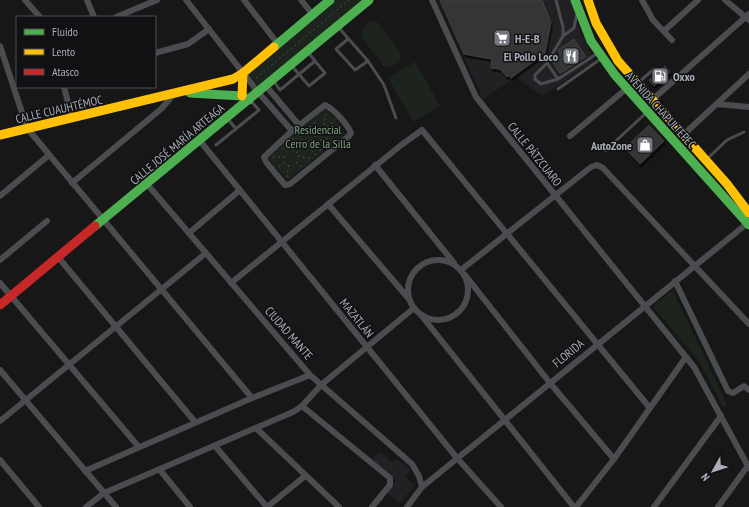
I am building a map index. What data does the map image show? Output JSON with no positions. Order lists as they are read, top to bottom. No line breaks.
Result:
{"streets":{"street":["CALLE CUAUHTÉMOC","AVENIDA CHAPULTEPEC","CALLE JOSÉ MARÍA ARTEAGA","CALLE PÁTZCUARO","MAZATLÁN","CIUDAD MANTE","FLORIDA"]},"crossings":[["AVENIDA CHAPULTEPEC","FLORIDA"],["CALLE JOSÉ MARÍA ARTEAGA","MAZATLÁN"],["CALLE JOSÉ MARÍA ARTEAGA","CIUDAD MANTE"],["CALLE PÁTZCUARO","FLORIDA"],["MAZATLÁN","FLORIDA"],["CIUDAD MANTE","FLORIDA"]],"parks":["Residencial Cerro de la Silla"],"places":{"supermarket":["H-E-B"],"restaurant":["El Pollo Loco"],"fuel station":["Oxxo"],"shop":["AutoZone"]},"legend":["Fluido","Lento","Atasco"],"north":"bottom left"}
